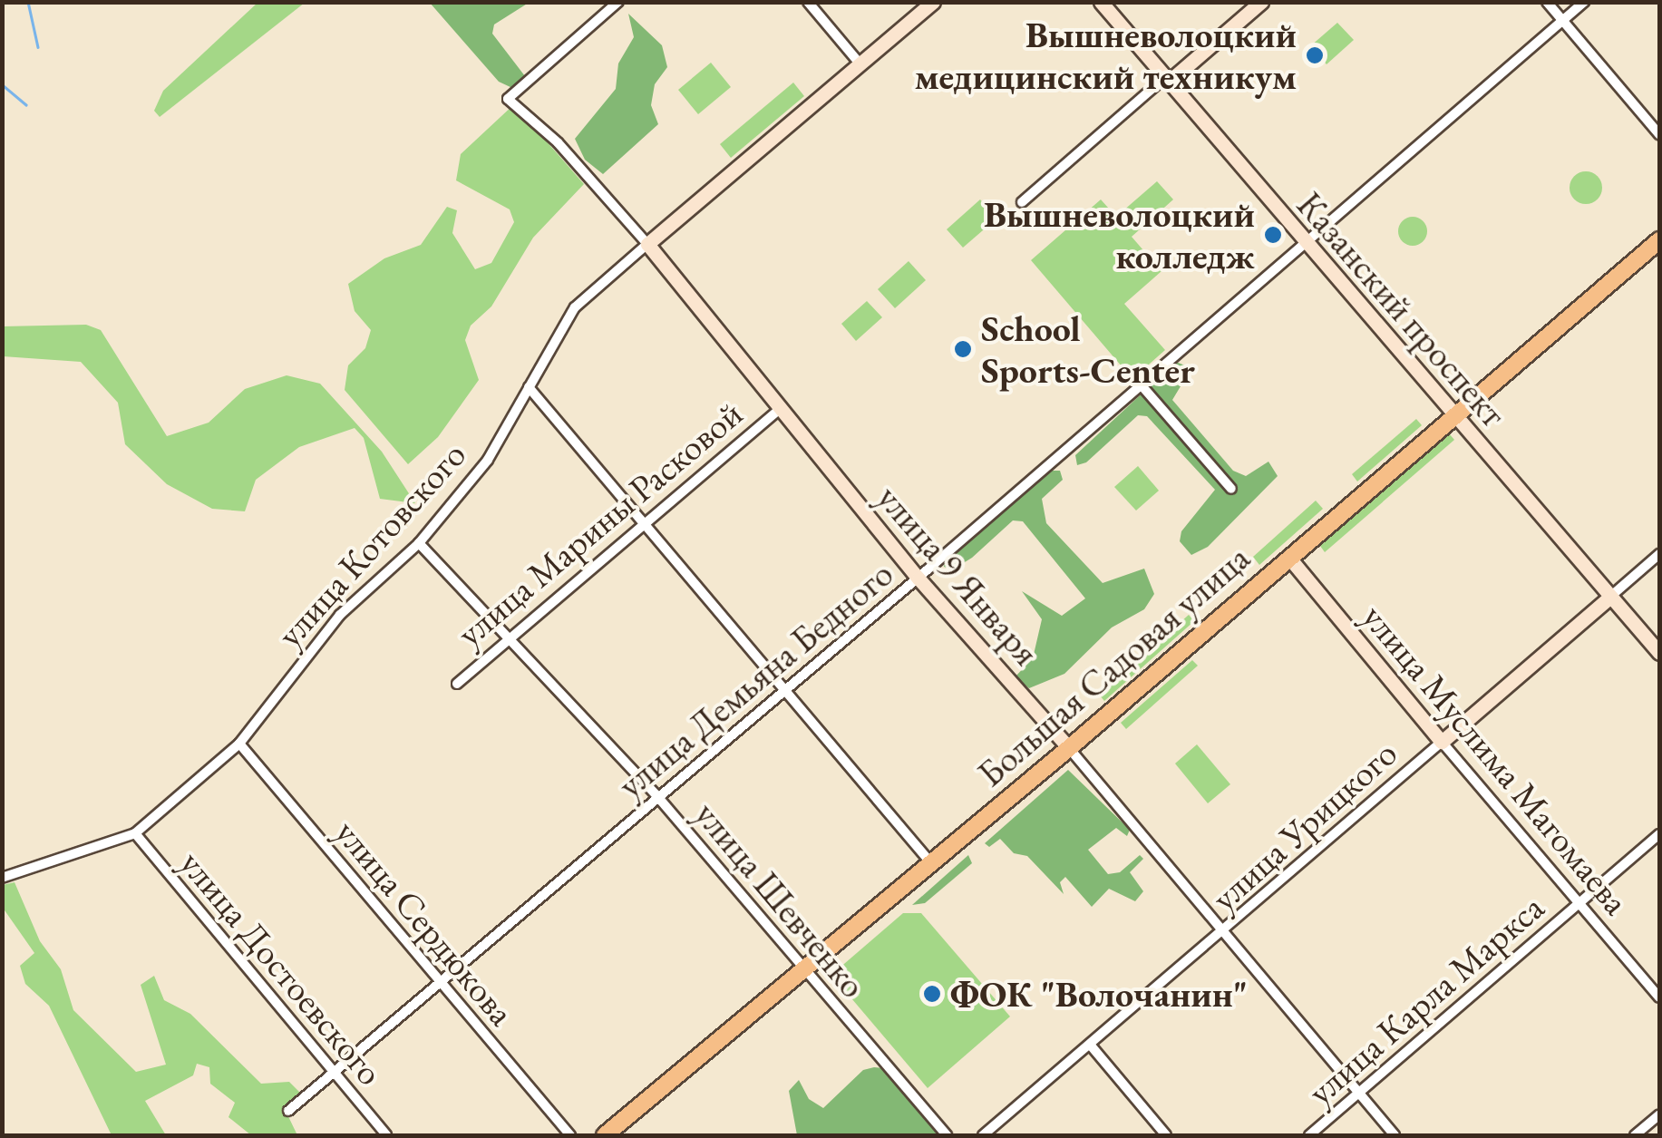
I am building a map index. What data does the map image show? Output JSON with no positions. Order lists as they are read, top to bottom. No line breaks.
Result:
{"streets":{"highway":["Большая Садовая улица"],"street":["Казанский проспект","улица Марины Расковой","улица Котовского","улица 9 Января","улица Демьяна Бедного","улица Муслима Магомаева","улица Урицкого","улица Шевченко","улица Сердюкова","улица Достоевского","улица Карла Маркса"]},"crossings":[["Казанский проспект","Большая Садовая улица"],["Казанский проспект","улица Демьяна Бедного"],["Казанский проспект","улица Урицкого"],["улица Марины Расковой","улица 9 Января"],["улица Марины Расковой","улица Шевченко"],["улица Котовского","улица 9 Января"],["улица Котовского","улица Шевченко"],["улица Котовского","улица Сердюкова"],["улица Котовского","улица Достоевского"],["улица 9 Января","Большая Садовая улица"],["улица 9 Января","улица Демьяна Бедного"],["улица 9 Января","улица Урицкого"],["улица 9 Января","улица Карла Маркса"],["Большая Садовая улица","улица Муслима Магомаева"],["Большая Садовая улица","улица Шевченко"],["улица Демьяна Бедного","улица Шевченко"],["улица Демьяна Бедного","улица Сердюкова"],["улица Демьяна Бедного","улица Достоевского"],["улица Муслима Магомаева","улица Урицкого"],["улица Муслима Магомаева","улица Карла Маркса"]],"places":["Вышневолоцкий медицинский техникум","Вышневолоцкий колледж","School Sports-Center","ФОК \"Волочанин\""]}
